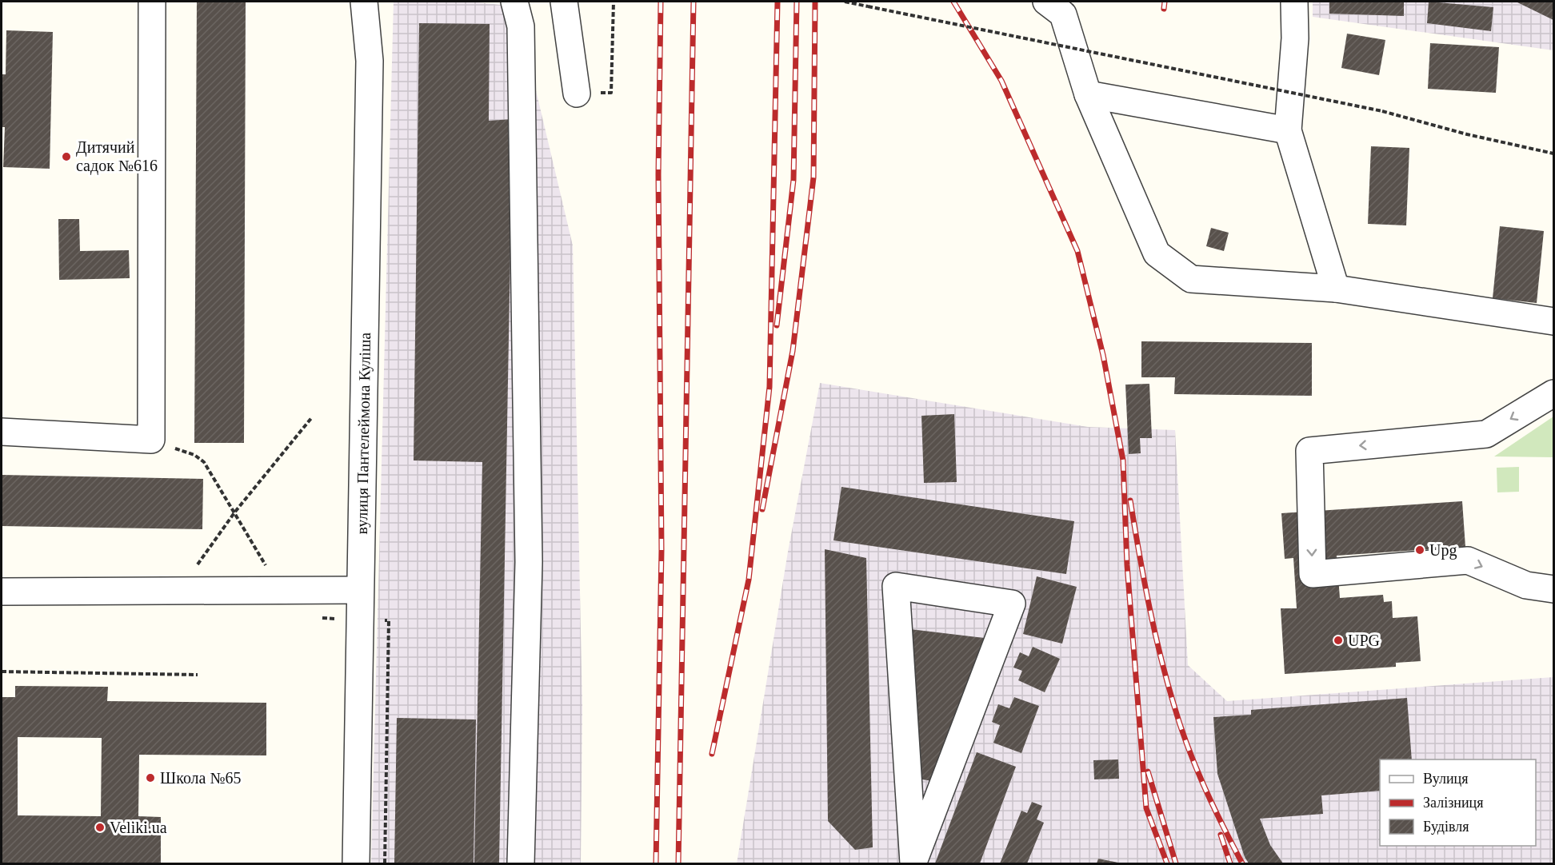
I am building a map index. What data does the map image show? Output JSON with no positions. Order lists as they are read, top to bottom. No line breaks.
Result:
{"streets":{"street":["вулиця Пантелеймона Куліша"]},"places":["Дитячий садок №616","Upg","UPG","Школа №65","Veliki.ua"],"legend":["Вулиця","Залізниця","Будівля"]}
